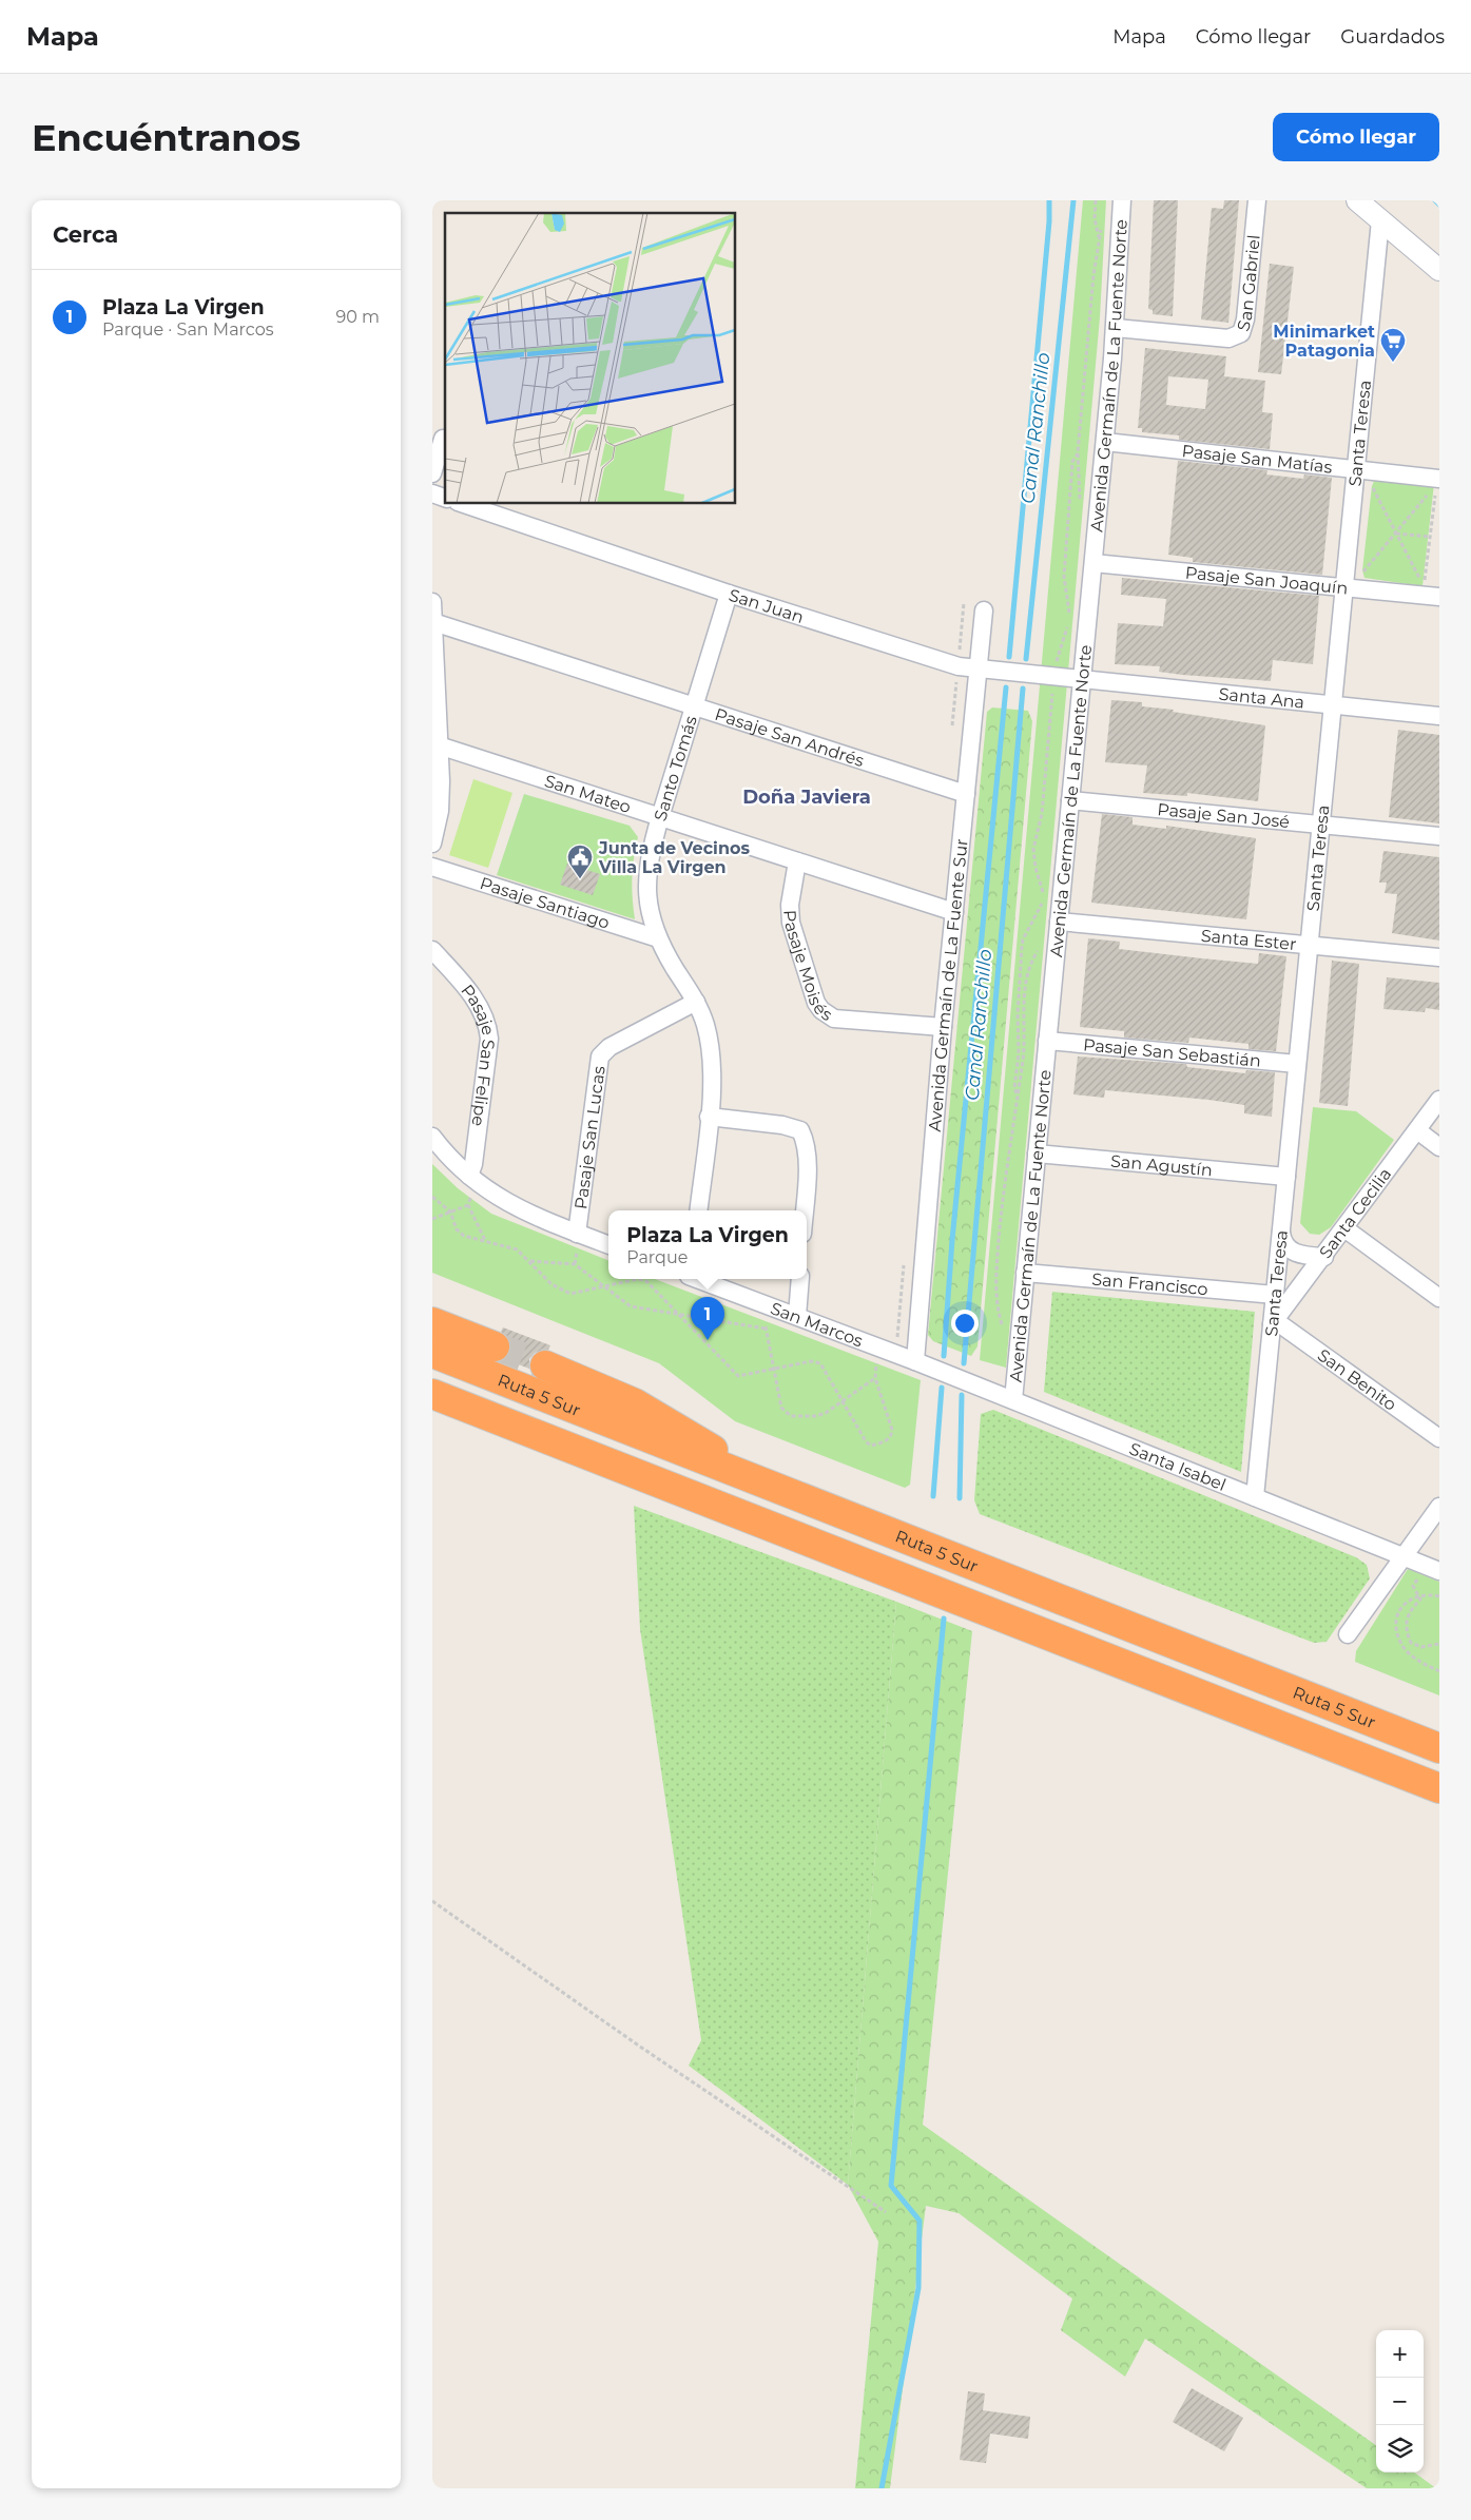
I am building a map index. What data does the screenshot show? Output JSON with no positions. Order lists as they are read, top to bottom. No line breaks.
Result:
{"streets":{"highway":["Ruta 5 Sur"],"street":["San Gabriel","Avenida Germaín de La Fuente Norte","Santa Teresa","Pasaje San Matías","Pasaje San Joaquín","San Juan","Santa Ana","Pasaje San Andrés","Santo Tomás","San Mateo","Pasaje San José","Pasaje Santiago","Santa Ester","Pasaje Moisés","Avenida Germaín de La Fuente Sur","Pasaje San Sebastián","Pasaje San Felipe","Pasaje San Lucas","San Agustín","Santa Cecilia","San Francisco","San Marcos","San Benito","Santa Isabel"]},"crossings":[["San Gabriel","Avenida Germaín de La Fuente Norte"],["Avenida Germaín de La Fuente Norte","Pasaje San Matías"],["Avenida Germaín de La Fuente Norte","Pasaje San Joaquín"],["Avenida Germaín de La Fuente Norte","San Juan"],["Avenida Germaín de La Fuente Norte","Santa Ana"],["Avenida Germaín de La Fuente Norte","Pasaje San José"],["Avenida Germaín de La Fuente Norte","Santa Ester"],["Avenida Germaín de La Fuente Norte","Pasaje San Sebastián"],["Avenida Germaín de La Fuente Norte","San Agustín"],["Avenida Germaín de La Fuente Norte","San Francisco"],["Avenida Germaín de La Fuente Norte","Santa Isabel"],["Santa Teresa","Pasaje San Matías"],["Santa Teresa","Pasaje San Joaquín"],["Santa Teresa","Santa Ana"],["Santa Teresa","Pasaje San José"],["Santa Teresa","Santa Ester"],["Santa Teresa","Pasaje San Sebastián"],["Santa Teresa","San Agustín"],["Santa Teresa","Santa Cecilia"],["Santa Teresa","San Francisco"],["Santa Teresa","San Benito"],["Santa Teresa","Santa Isabel"],["San Juan","Santa Ana"],["San Juan","Santo Tomás"],["San Juan","Avenida Germaín de La Fuente Sur"],["Pasaje San Andrés","Santo Tomás"],["Pasaje San Andrés","Avenida Germaín de La Fuente Sur"],["Santo Tomás","San Mateo"],["Santo Tomás","Pasaje Santiago"],["Santo Tomás","Pasaje San Lucas"],["San Mateo","Pasaje Moisés"],["San Mateo","Avenida Germaín de La Fuente Sur"],["Pasaje Moisés","Avenida Germaín de La Fuente Sur"],["Avenida Germaín de La Fuente Sur","San Marcos"],["Avenida Germaín de La Fuente Sur","Santa Isabel"],["Santa Cecilia","San Benito"],["San Marcos","Santa Isabel"]],"districts":["Doña Javiera"],"water":["Canal Ranchillo"],"places":{"supermarket":["Minimarket Patagonia"],"public building":["Junta de Vecinos Villa La Virgen"]},"page":{"header":"Mapa","nav":["Mapa","Cómo llegar","Guardados"],"buttons":"Cómo llegar","title":"Encuéntranos","heading":"Cerca","list":[{"mark":"1","name":"Plaza La Virgen","note":"Parque · San Marcos","value":"90 m"}],"popup":["Plaza La Virgen","Parque"],"pins":"1","map_buttons":["+","−"]}}
